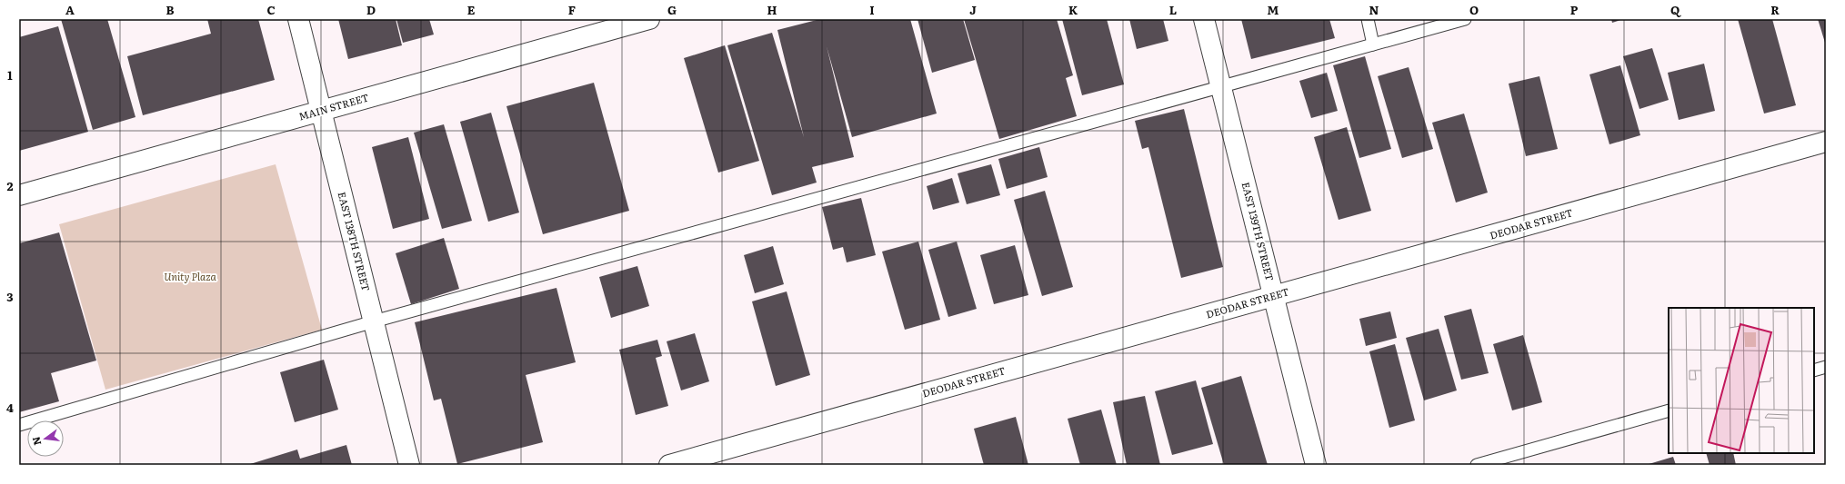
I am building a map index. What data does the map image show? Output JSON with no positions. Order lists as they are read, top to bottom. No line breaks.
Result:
{"streets":{"street":["MAIN STREET","DEODAR STREET","EAST 139TH STREET","EAST 138TH STREET"]},"crossings":[["MAIN STREET","EAST 138TH STREET"],["DEODAR STREET","EAST 139TH STREET"]],"parks":["Unity Plaza"],"north":"left","grid":{"columns":["A","B","C","D","E","F","G","H","I","J","K","L","M","N","O","P","Q","R"],"rows":["1","2","3","4"]}}
